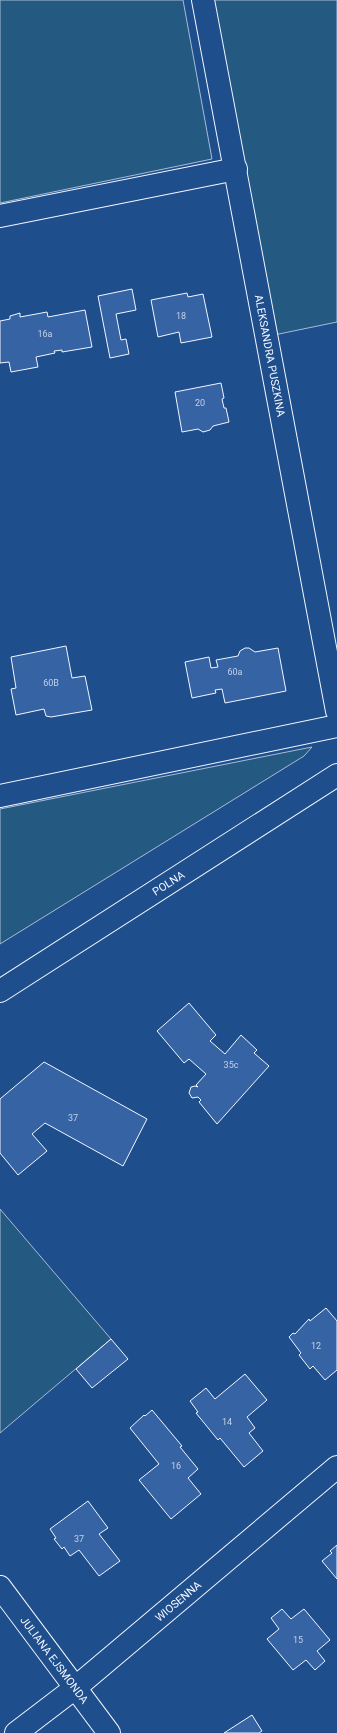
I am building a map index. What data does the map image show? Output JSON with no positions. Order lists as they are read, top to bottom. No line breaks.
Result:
{"streets":{"street":["ALEKSANDRA PUSZKINA","POLNA","WIOSENNA","JULIANA EJSMONDA"]},"crossings":[["WIOSENNA","JULIANA EJSMONDA"]],"house_numbers":["18","16a","20","60a","60B","35c","37","12","14","16","37","15"]}
